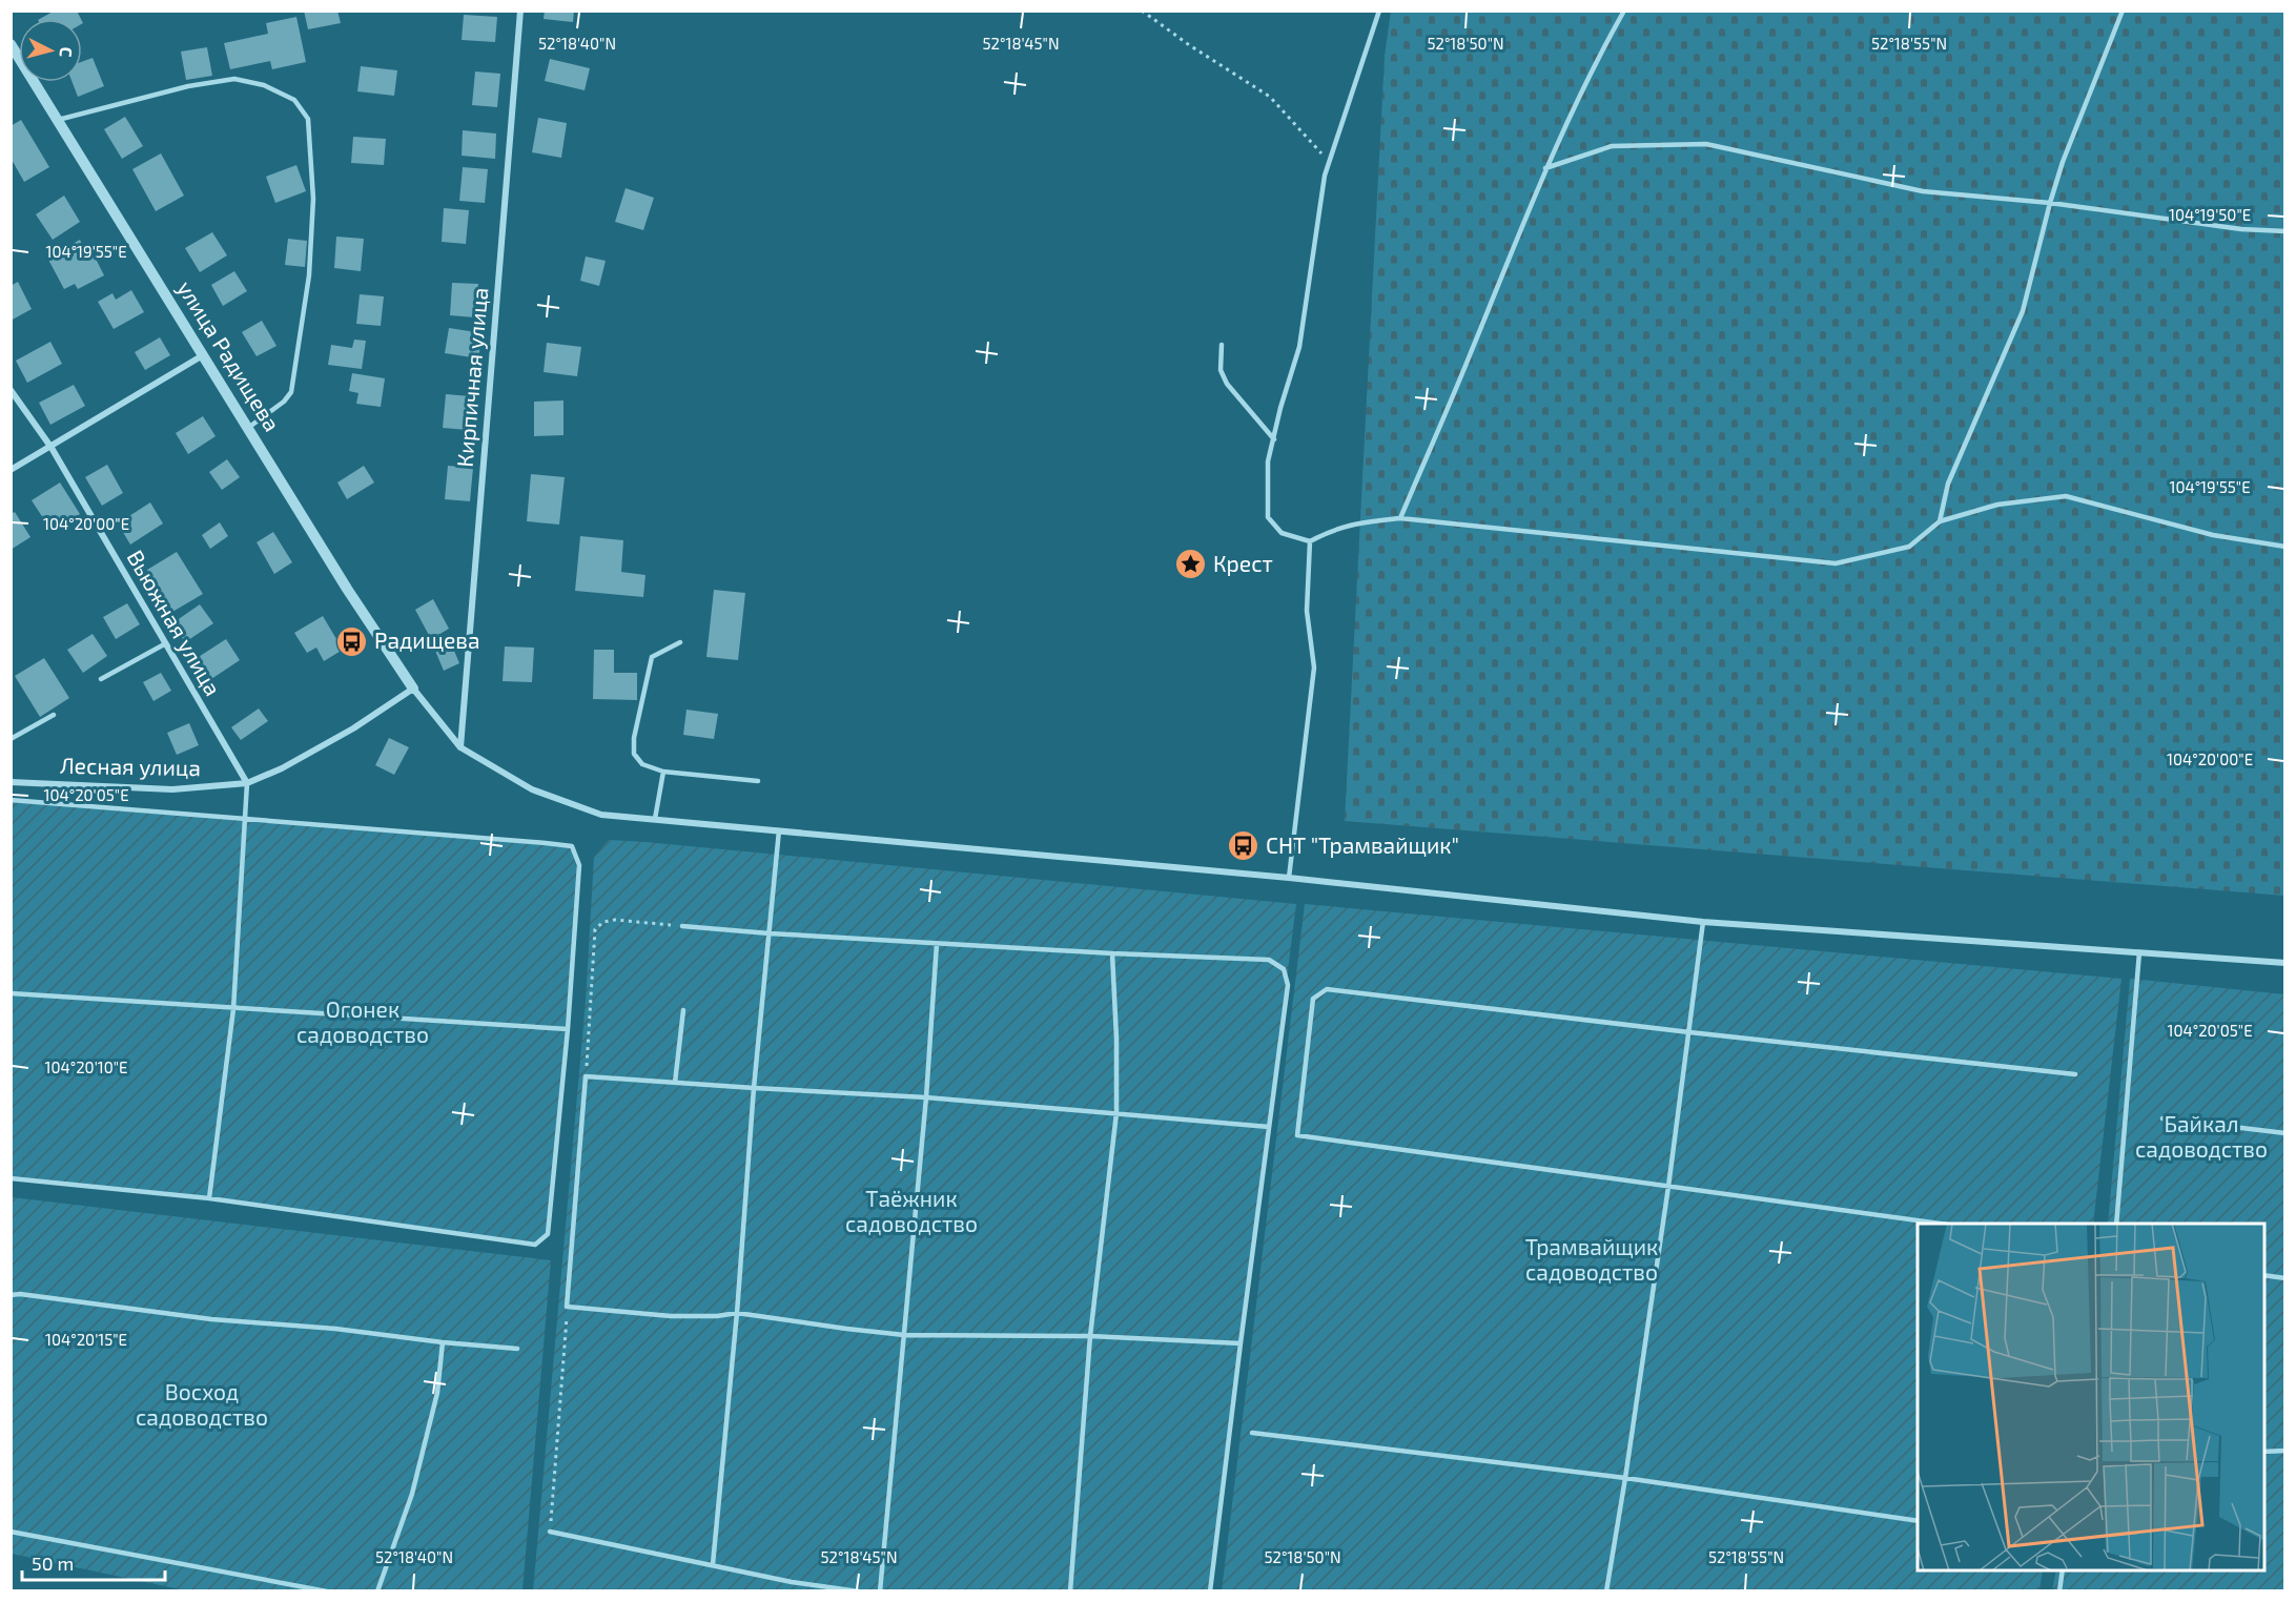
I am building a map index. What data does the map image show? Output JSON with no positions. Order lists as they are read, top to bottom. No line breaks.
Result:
{"streets":{"street":["улица Радищева","Кирпичная улица","Вьюжная улица","Лесная улица"]},"crossings":[["улица Радищева","Лесная улица"],["Вьюжная улица","Лесная улица"]],"parks":["Огонек садоводство","Байкал садоводство","Таёжник садоводство","Трамвайщик садоводство","Восход садоводство"],"places":{"place":["Крест"],"bus stop":["Радищева","СНТ \"Трамвайщик\""]},"scale_bar":"50 m","north":"right","coordinates":["52°18'40\"N","52°18'45\"N","52°18'50\"N","52°18'55\"N","104°19'50\"E","104°19'55\"E","104°20'00\"E","104°20'05\"E","104°20'10\"E","104°20'15\"E"]}
